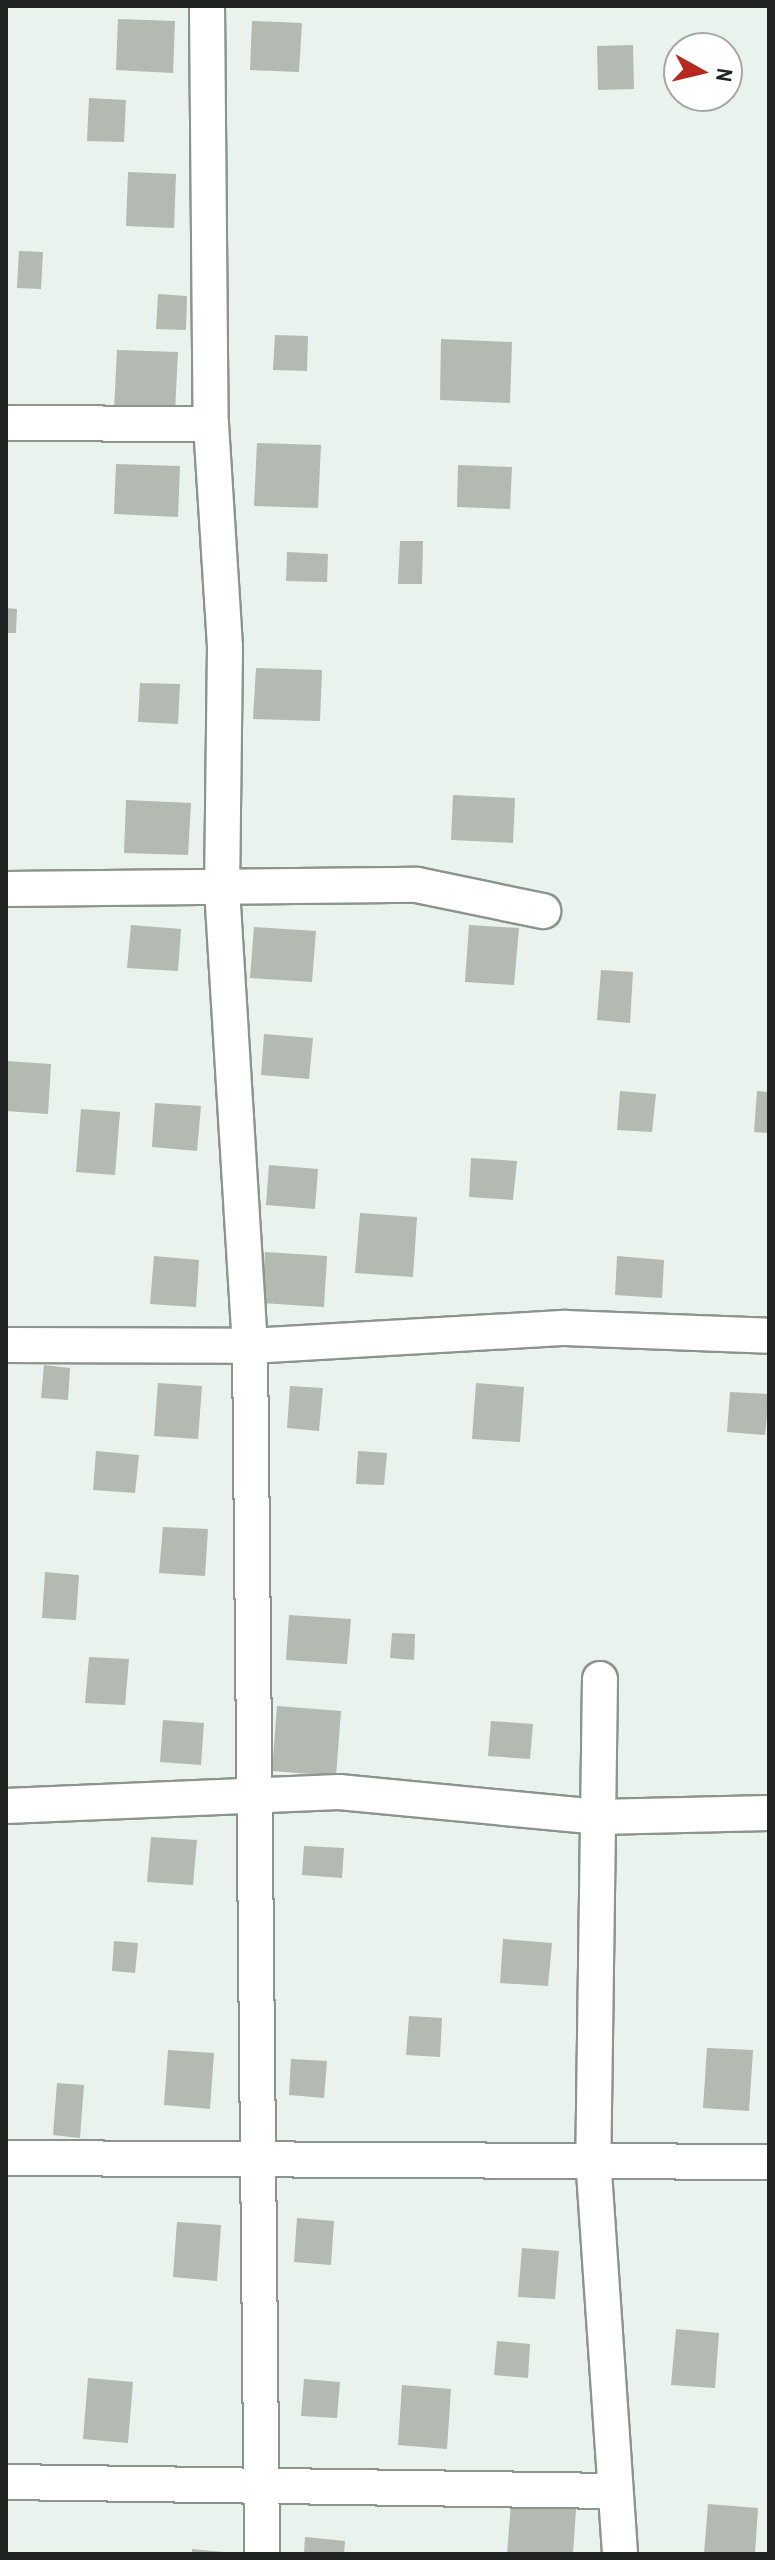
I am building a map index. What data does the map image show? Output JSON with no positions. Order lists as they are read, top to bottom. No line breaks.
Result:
{"north":"right"}
